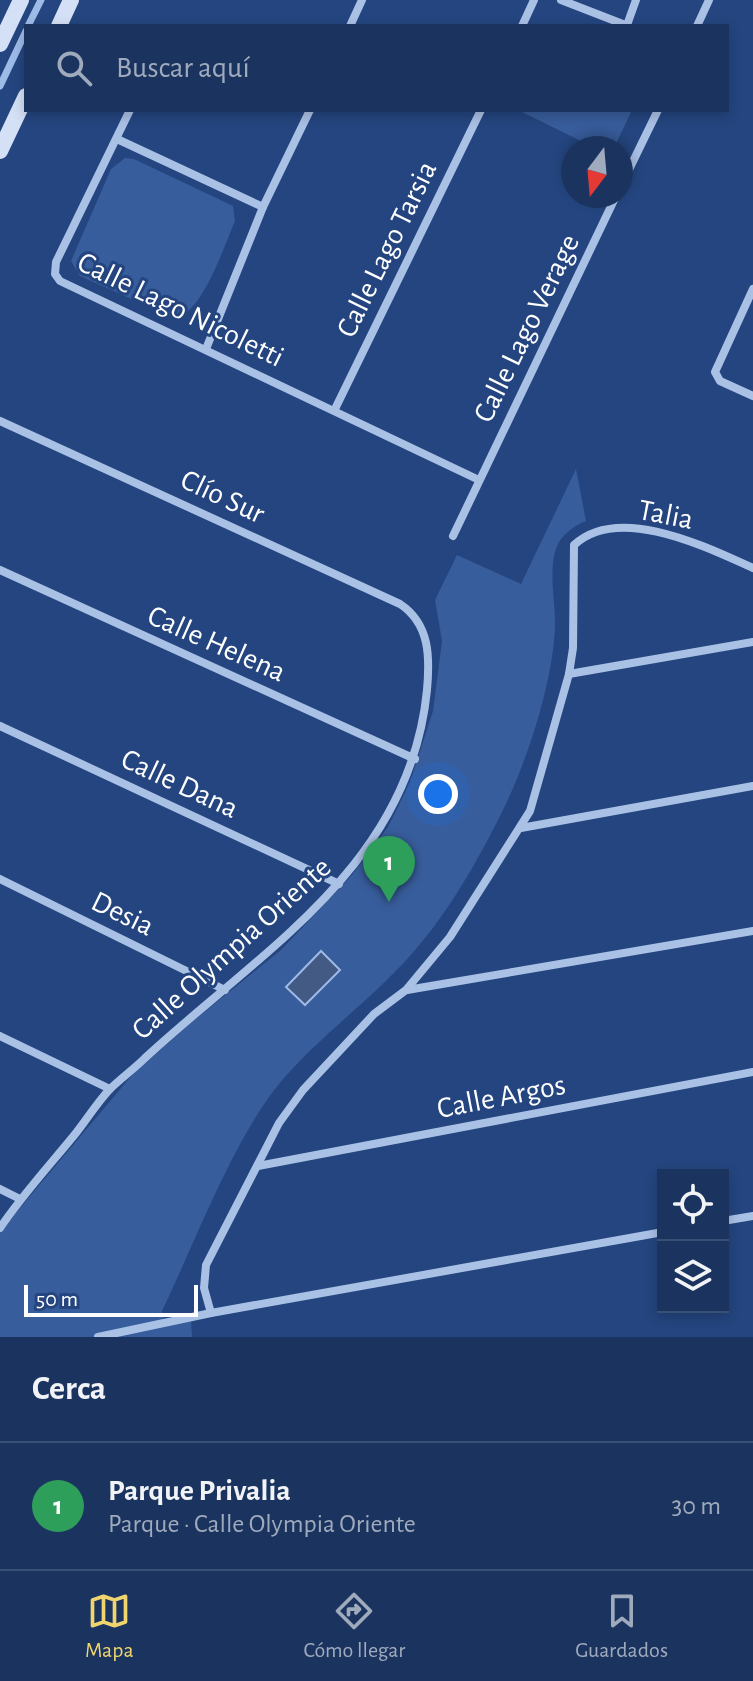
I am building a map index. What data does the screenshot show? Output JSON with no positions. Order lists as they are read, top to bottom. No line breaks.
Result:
{"streets":{"street":["Calle Lago Tarsia","Calle Lago Nicoletti","Calle Lago Verage","Clío Sur","Talia","Calle Helena","Calle Dana","Desia","Calle Olympia Oriente","Calle Argos"]},"crossings":[["Calle Lago Tarsia","Calle Lago Nicoletti"],["Calle Lago Nicoletti","Calle Lago Verage"],["Clío Sur","Calle Olympia Oriente"],["Calle Helena","Calle Olympia Oriente"],["Calle Dana","Calle Olympia Oriente"],["Desia","Calle Olympia Oriente"]],"scale_bar":"50 m","north":"bottom","page":{"search":"Buscar aquí","pins":"1","scale":"50 m","heading":"Cerca","list":[{"mark":"1","name":"Parque Privalia","note":"Parque · Calle Olympia Oriente","value":"30 m"}],"nav":["Mapa","Cómo llegar","Guardados"]}}
